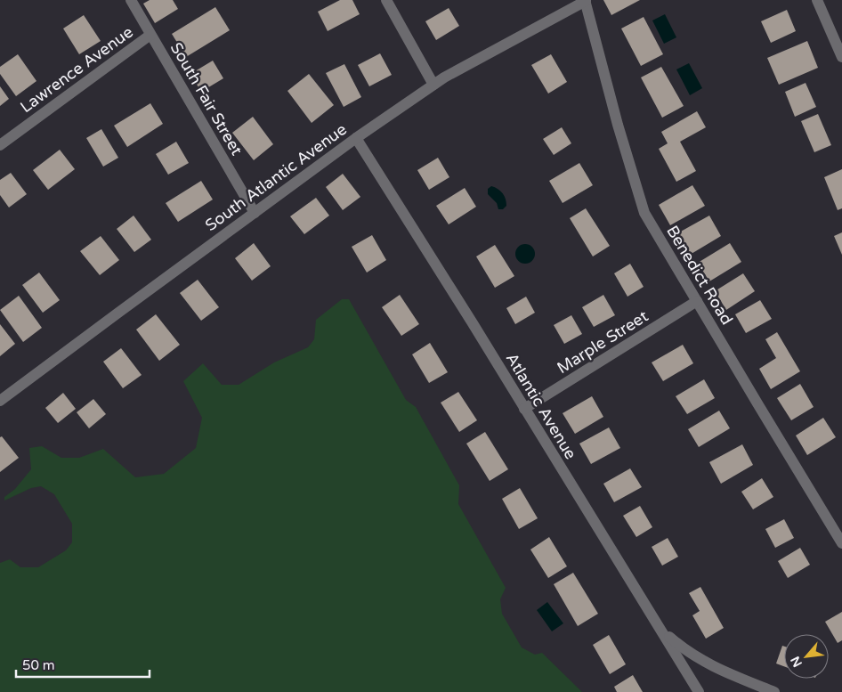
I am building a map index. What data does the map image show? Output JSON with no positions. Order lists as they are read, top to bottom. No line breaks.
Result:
{"streets":{"street":["Lawrence Avenue","South Fair Street","South Atlantic Avenue","Benedict Road","Marple Street","Atlantic Avenue"]},"crossings":[["Lawrence Avenue","South Fair Street"],["South Fair Street","South Atlantic Avenue"],["South Atlantic Avenue","Benedict Road"],["South Atlantic Avenue","Atlantic Avenue"],["Benedict Road","Marple Street"],["Marple Street","Atlantic Avenue"]],"scale_bar":"50 m","north":"bottom left"}
